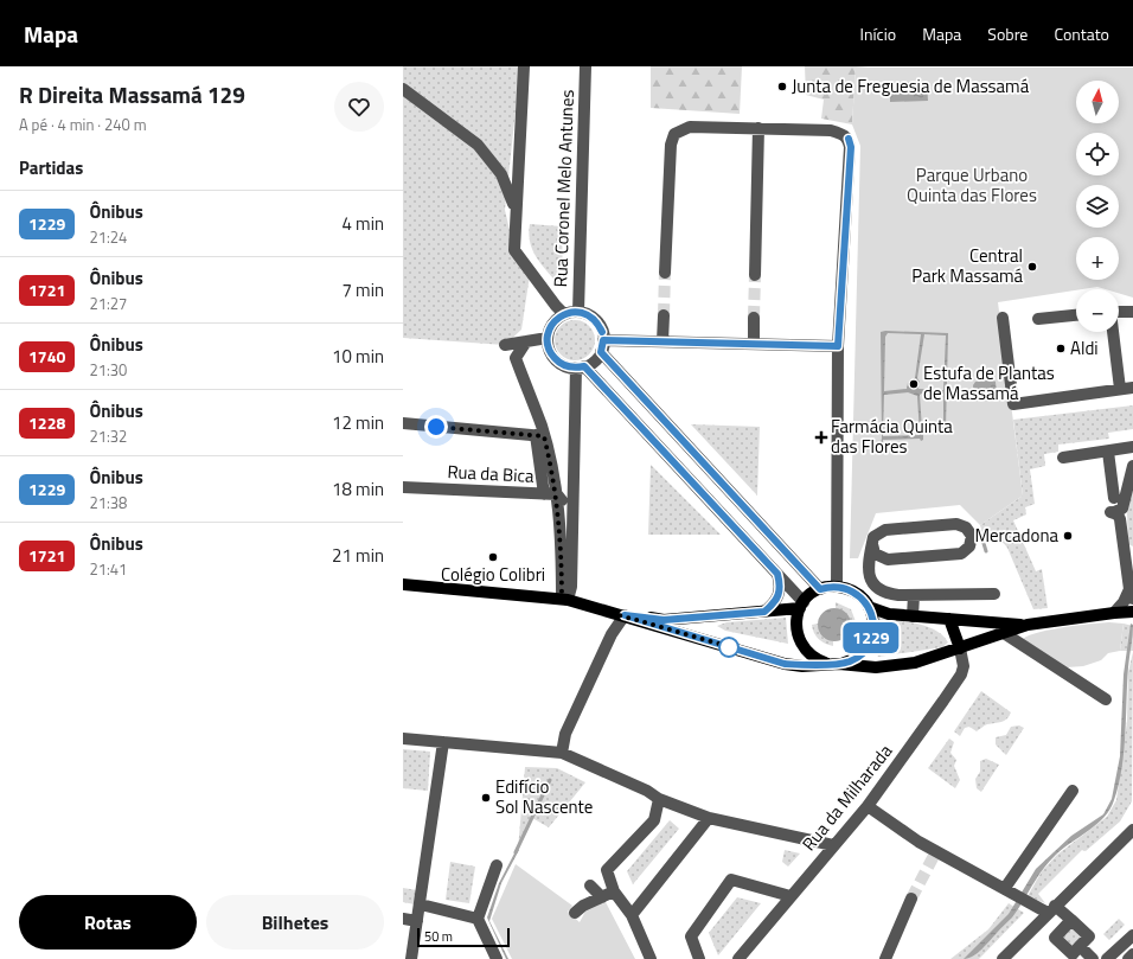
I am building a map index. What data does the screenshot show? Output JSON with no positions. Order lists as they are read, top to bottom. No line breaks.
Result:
{"streets":{"street":["Rua Coronel Melo Antunes","Rua da Bica","Rua da Milharada"]},"parks":["Parque Urbano Quinta das Flores"],"places":{"other":["Junta de Freguesia de Massamá","Central Park Massamá","Aldi","Estufa de Plantas de Massamá","Mercadona","Colégio Colibri","Edifício Sol Nascente"],"health":["Farmácia Quinta das Flores"]},"lines":["bus line 1229"],"scale_bar":"50 m","north":"top","page":{"header":"Mapa","nav":["Início","Mapa","Sobre","Contato"],"heading":[["R Direita Massamá 129","A pé · 4 min · 240 m"],"Partidas"],"on_map":"1229","map_buttons":["+","−"],"list":[{"mark":"1229","name":"Ônibus","note":"21:24","value":"4 min"},{"mark":"1721","name":"Ônibus","note":"21:27","value":"7 min"},{"mark":"1740","name":"Ônibus","note":"21:30","value":"10 min"},{"mark":"1228","name":"Ônibus","note":"21:32","value":"12 min"},{"mark":"1229","name":"Ônibus","note":"21:38","value":"18 min"},{"mark":"1721","name":"Ônibus","note":"21:41","value":"21 min"}],"buttons":["Rotas","Bilhetes"],"scale":"50 m"}}
